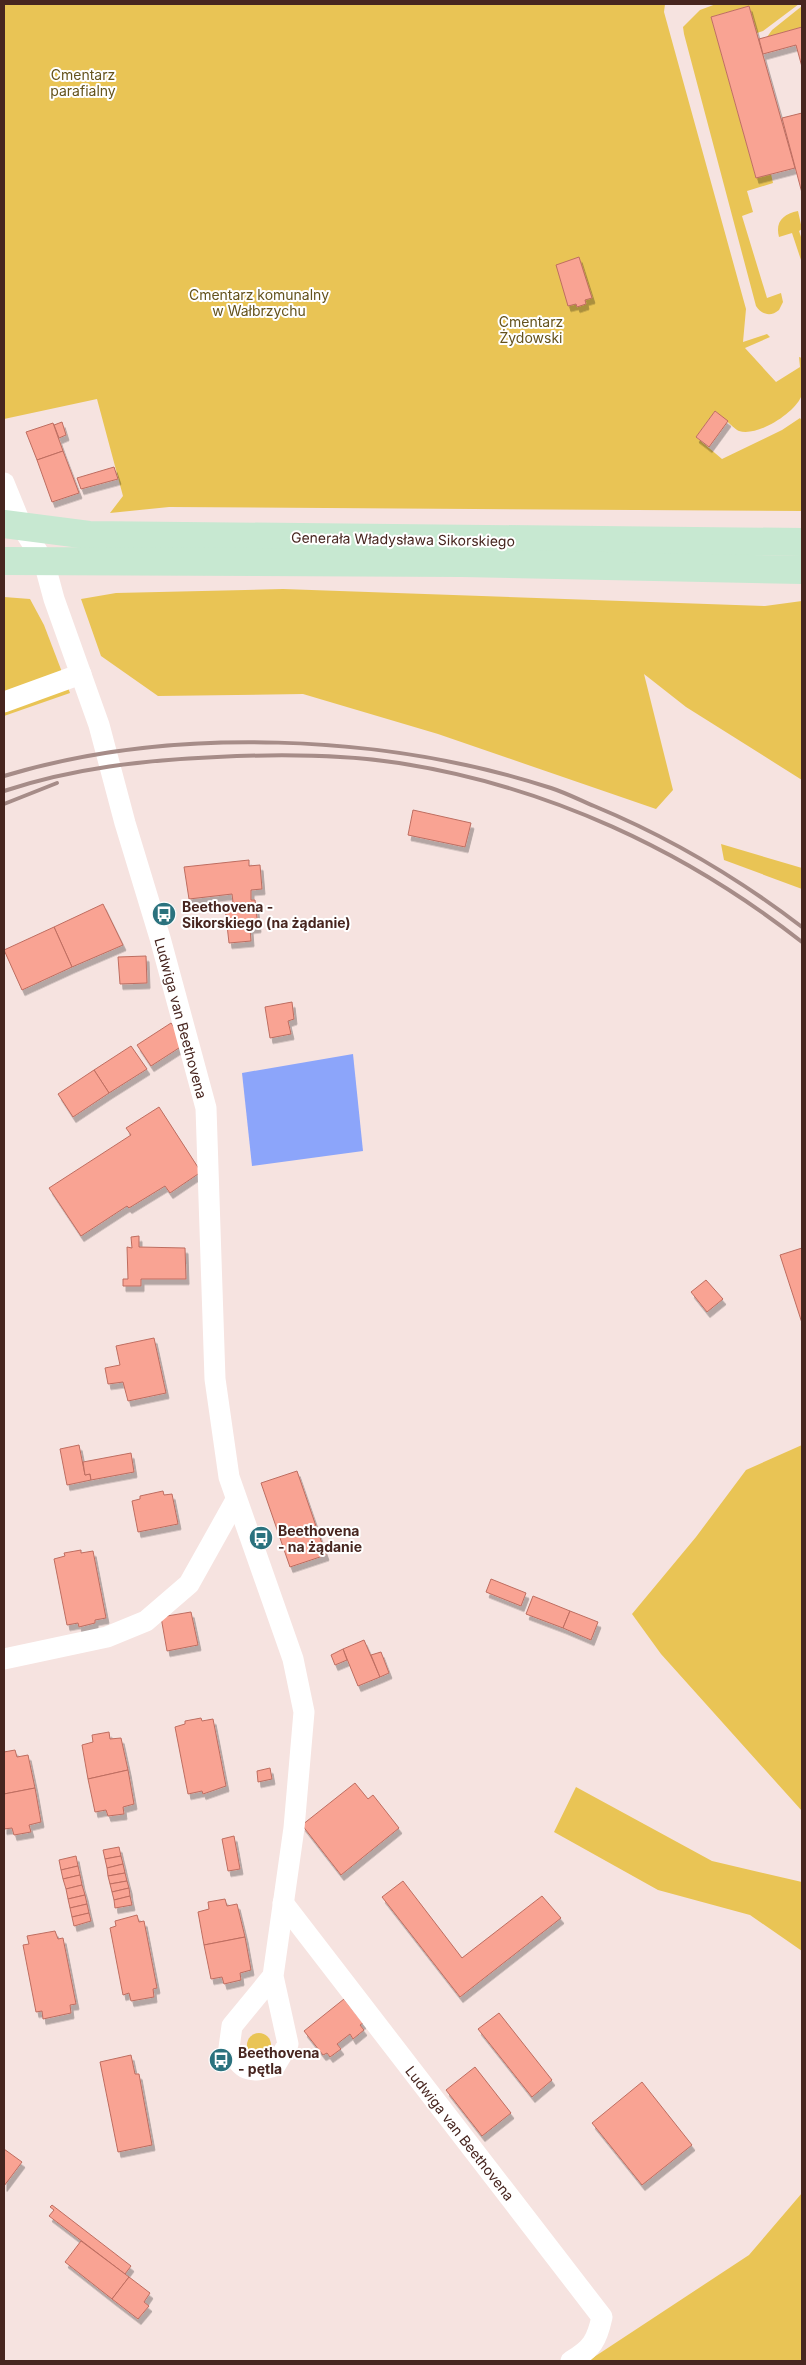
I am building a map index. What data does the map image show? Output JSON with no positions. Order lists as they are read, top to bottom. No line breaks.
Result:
{"streets":{"main road":["Generała Władysława Sikorskiego"],"street":["Ludwiga van Beethovena"]},"crossings":[["Generała Władysława Sikorskiego","Ludwiga van Beethovena"]],"parks":["Cmentarz parafialny","Cmentarz komunalny w Wałbrzychu","Cmentarz Żydowski"],"places":{"bus stop":["Beethovena - Sikorskiego (na żądanie)","Beethovena - na żądanie","Beethovena - pętla"]}}
